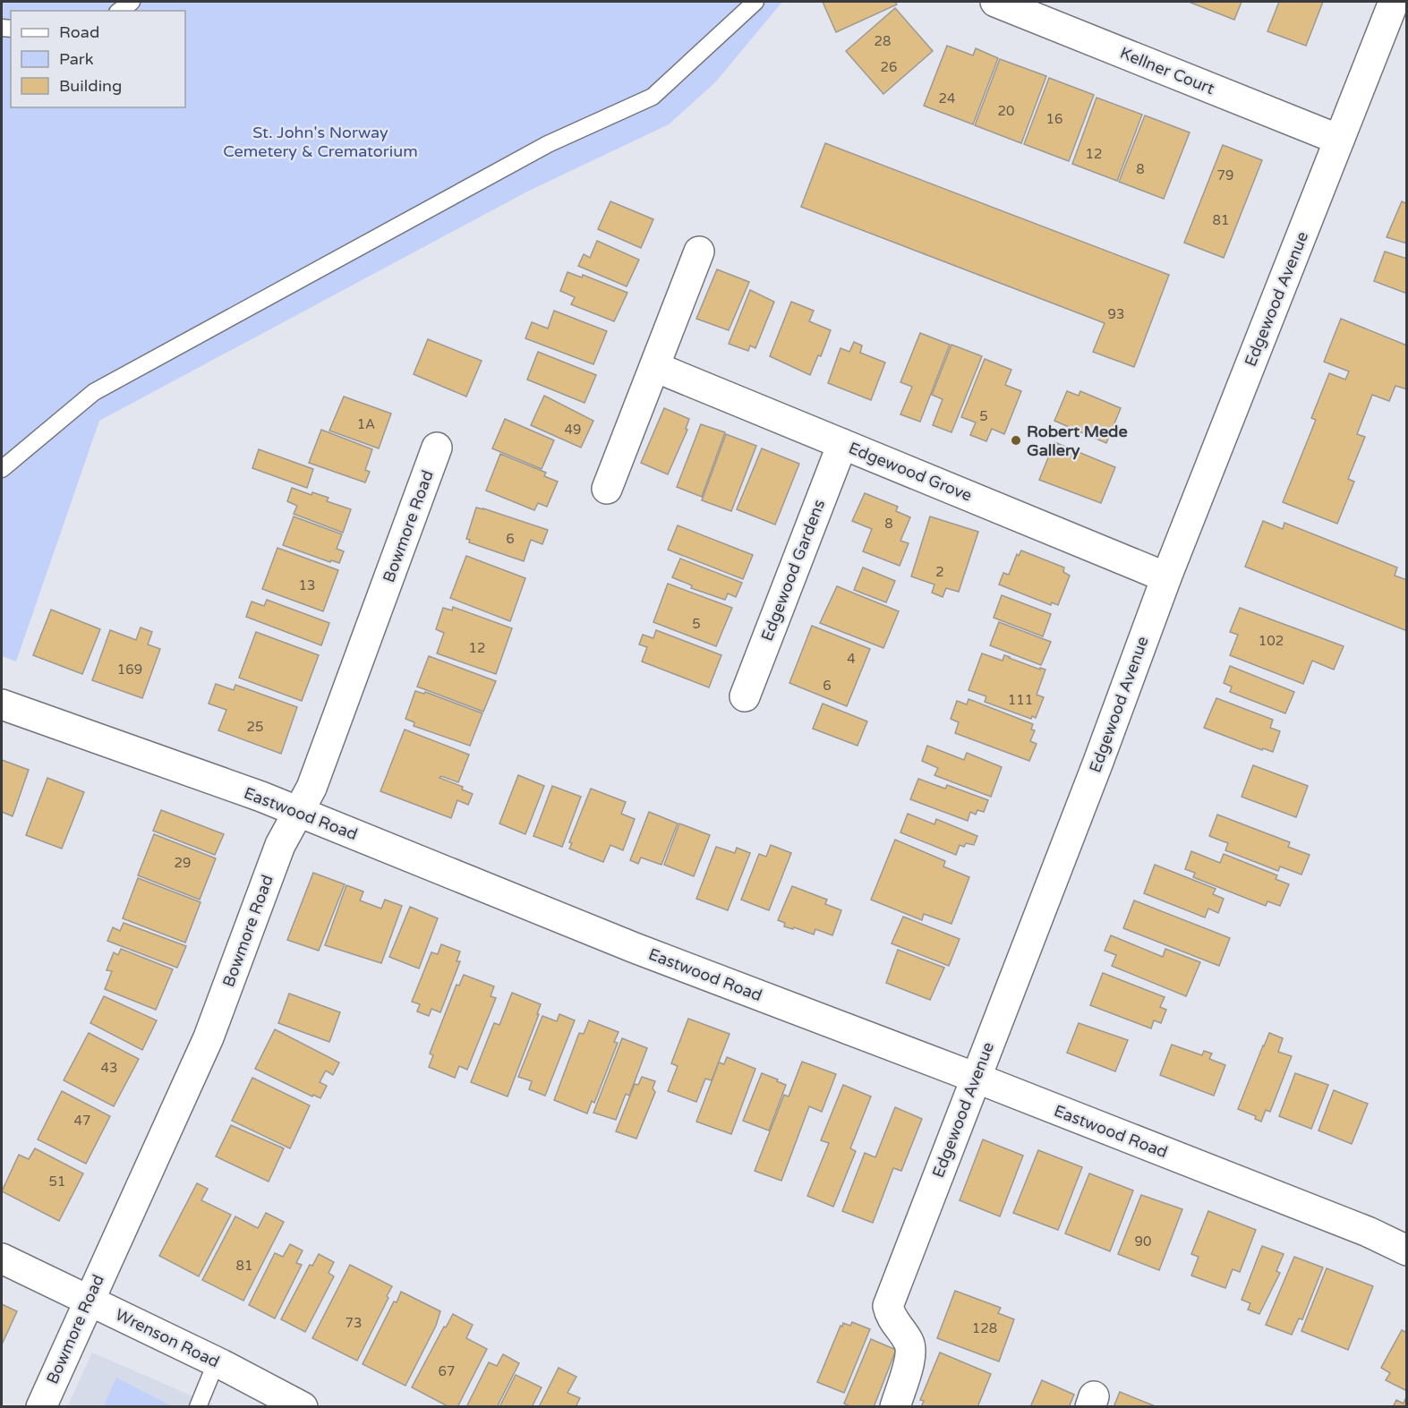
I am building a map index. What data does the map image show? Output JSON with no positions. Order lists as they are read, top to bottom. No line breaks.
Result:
{"streets":{"street":["Kellner Court","Edgewood Avenue","Edgewood Grove","Bowmore Road","Edgewood Gardens","Eastwood Road","Wrenson Road"]},"crossings":[["Kellner Court","Edgewood Avenue"],["Edgewood Avenue","Edgewood Grove"],["Edgewood Avenue","Eastwood Road"],["Edgewood Grove","Edgewood Gardens"],["Bowmore Road","Eastwood Road"],["Bowmore Road","Wrenson Road"]],"parks":["St. John's Norway Cemetery & Crematorium"],"places":["Robert Mede Gallery"],"house_numbers":["28","26","24","20","16","12","8","79","81","93","5","1A","49","8","6","2","13","5","102","12","4","169","6","111","25","29","43","47","51","90","81","73","128","67"],"legend":["Road","Park","Building"]}
